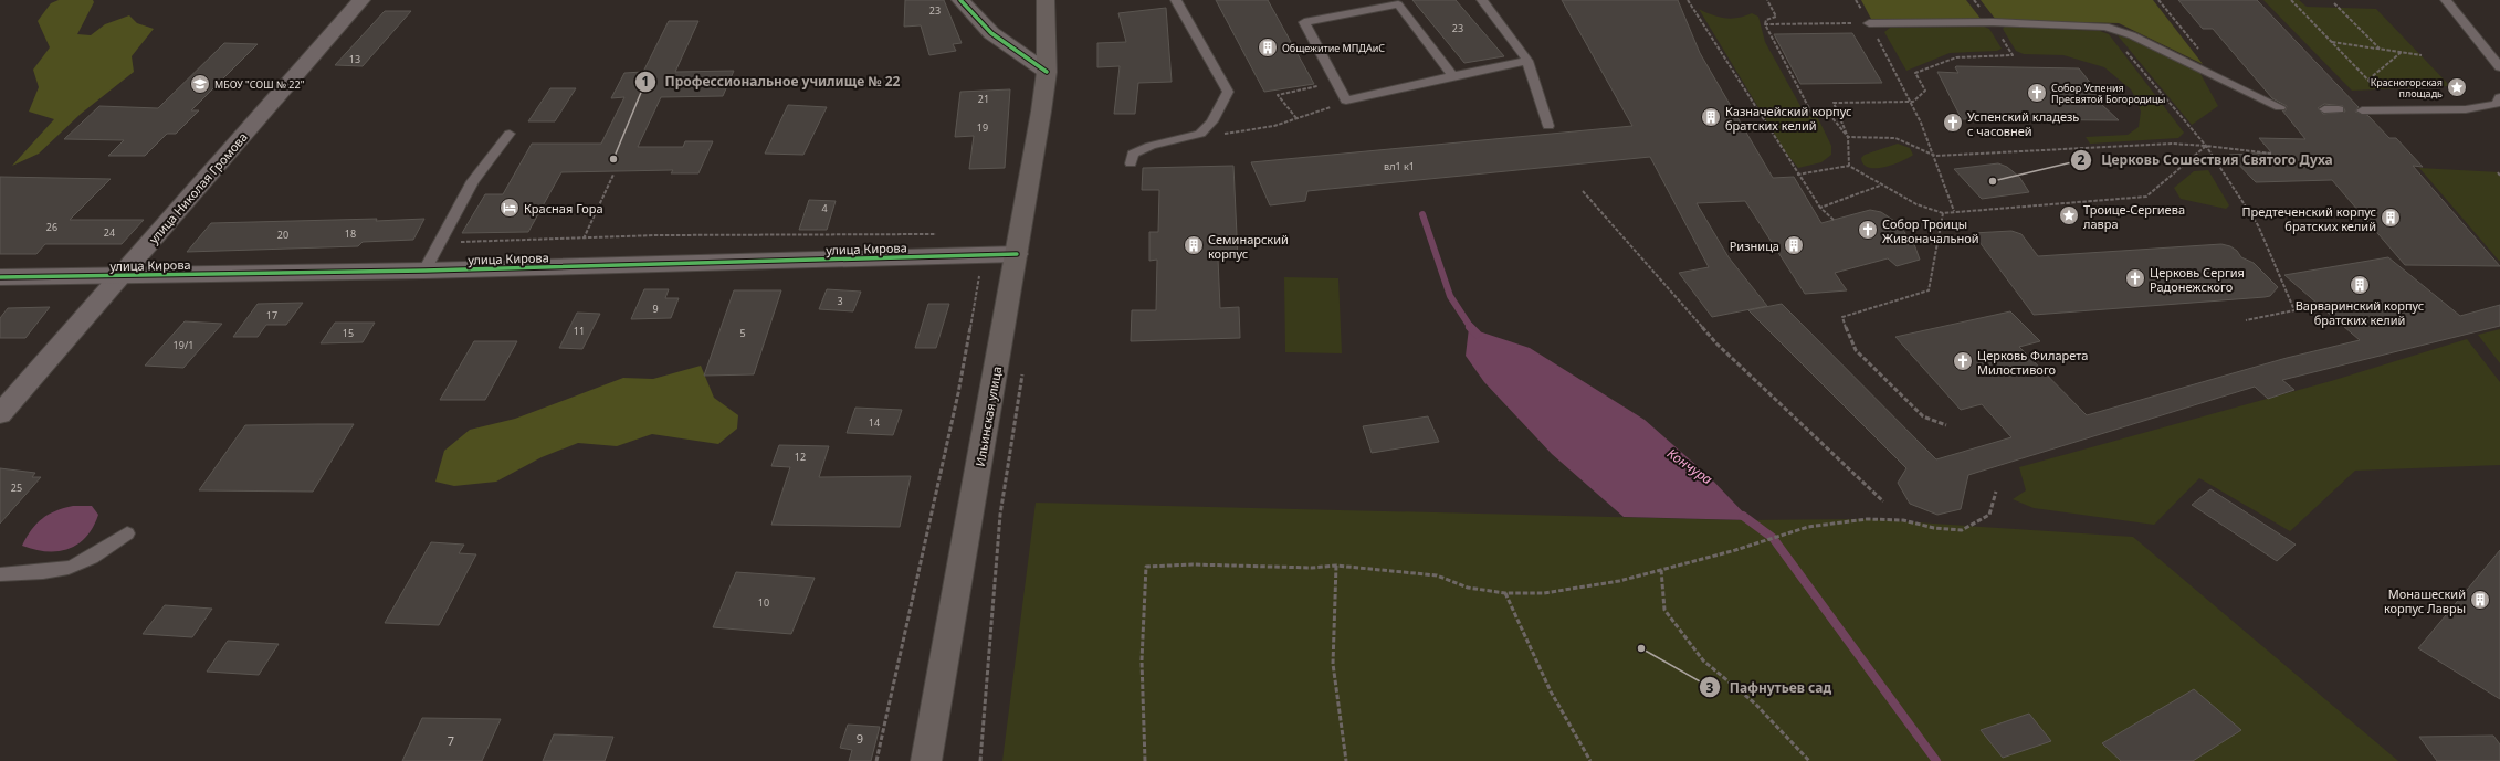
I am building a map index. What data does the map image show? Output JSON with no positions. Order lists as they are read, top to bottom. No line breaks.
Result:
{"streets":{"main road":["Ильинская улица"],"street":["улица Николая Громова","улица Кирова"]},"crossings":[["улица Николая Громова","улица Кирова"],["улица Кирова","Ильинская улица"]],"water":["Кончура"],"places":{"building":["Общежитие МПДАиС","Казначейский корпус братских келий","Предтеченский корпус братских келий","Семинарский корпус","Ризница","Варваринский корпус братских келий","Монашеский корпус Лавры"],"school or university":["МБОУ \"СОШ № 22\""],"place":["Красногорская площадь","Троице-Сергиева лавра"],"church":["Собор Успения Пресвятой Богородицы","Успенский кладезь с часовней","Собор Троицы Живоначальной","Церковь Сергия Радонежского","Церковь Филарета Милостивого"],"other":["Профессиональное училище № 22","Церковь Сошествия Святого Духа","Пафнутьев сад"],"hotel":["Красная Гора"]},"house_numbers":["23","23","13","21","19","вл1 к1","4","26","24","18","20","3","9","17","11","15","5","19/1","14","12","25","10","9","7"]}
